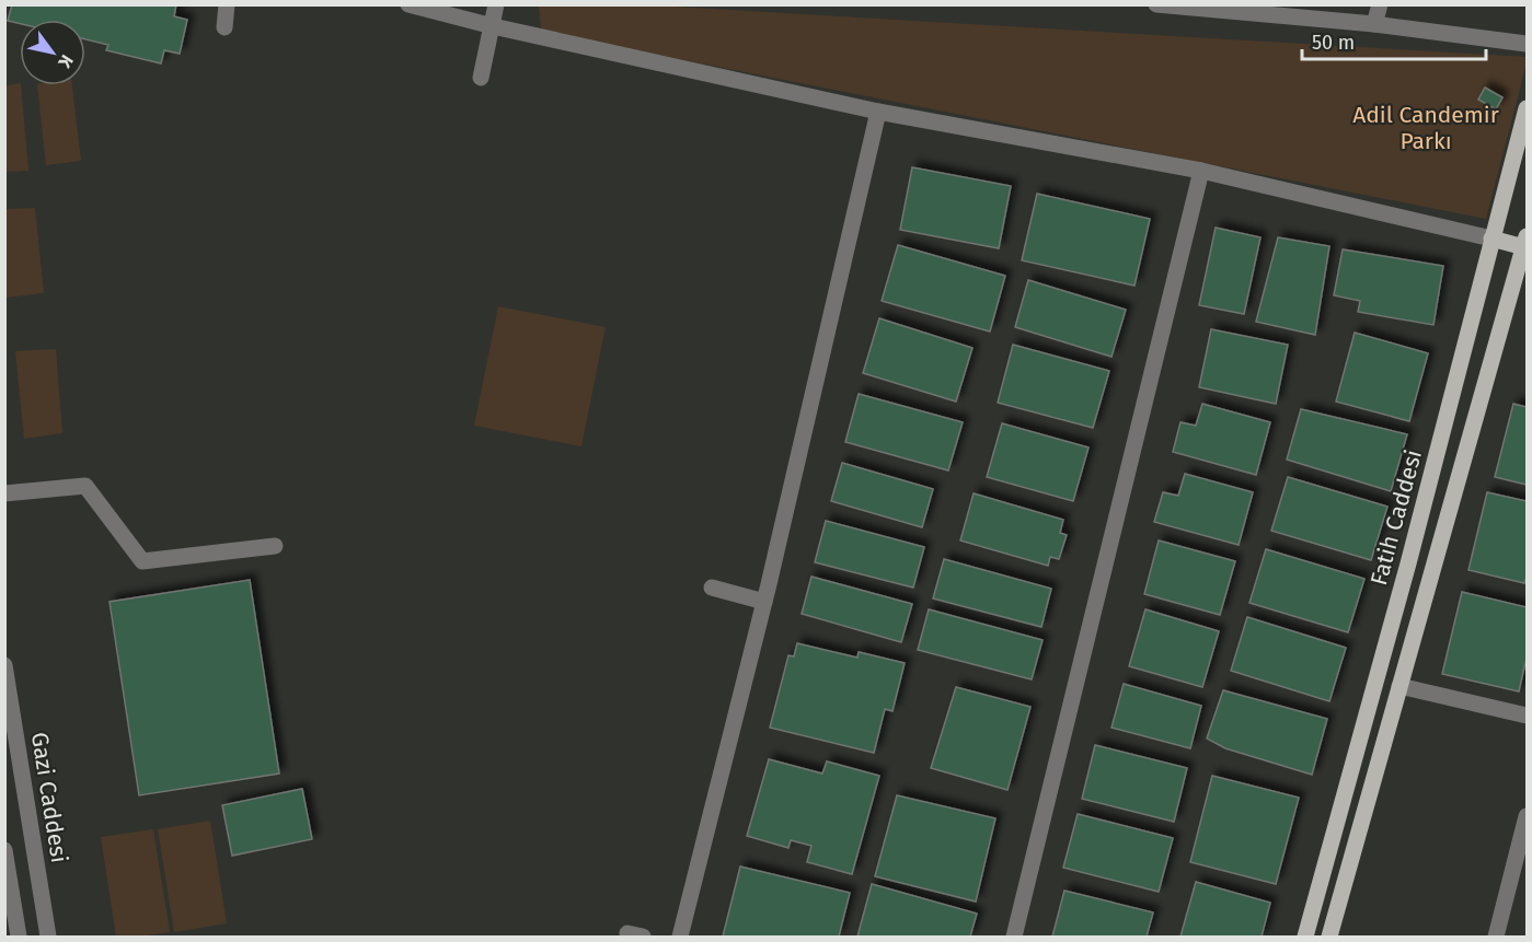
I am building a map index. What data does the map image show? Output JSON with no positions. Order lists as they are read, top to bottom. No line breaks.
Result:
{"streets":{"main road":["Fatih Caddesi"],"street":["Gazi Caddesi"]},"parks":["Adil Candemir Parkı"],"scale_bar":"50 m","north":"bottom right"}
